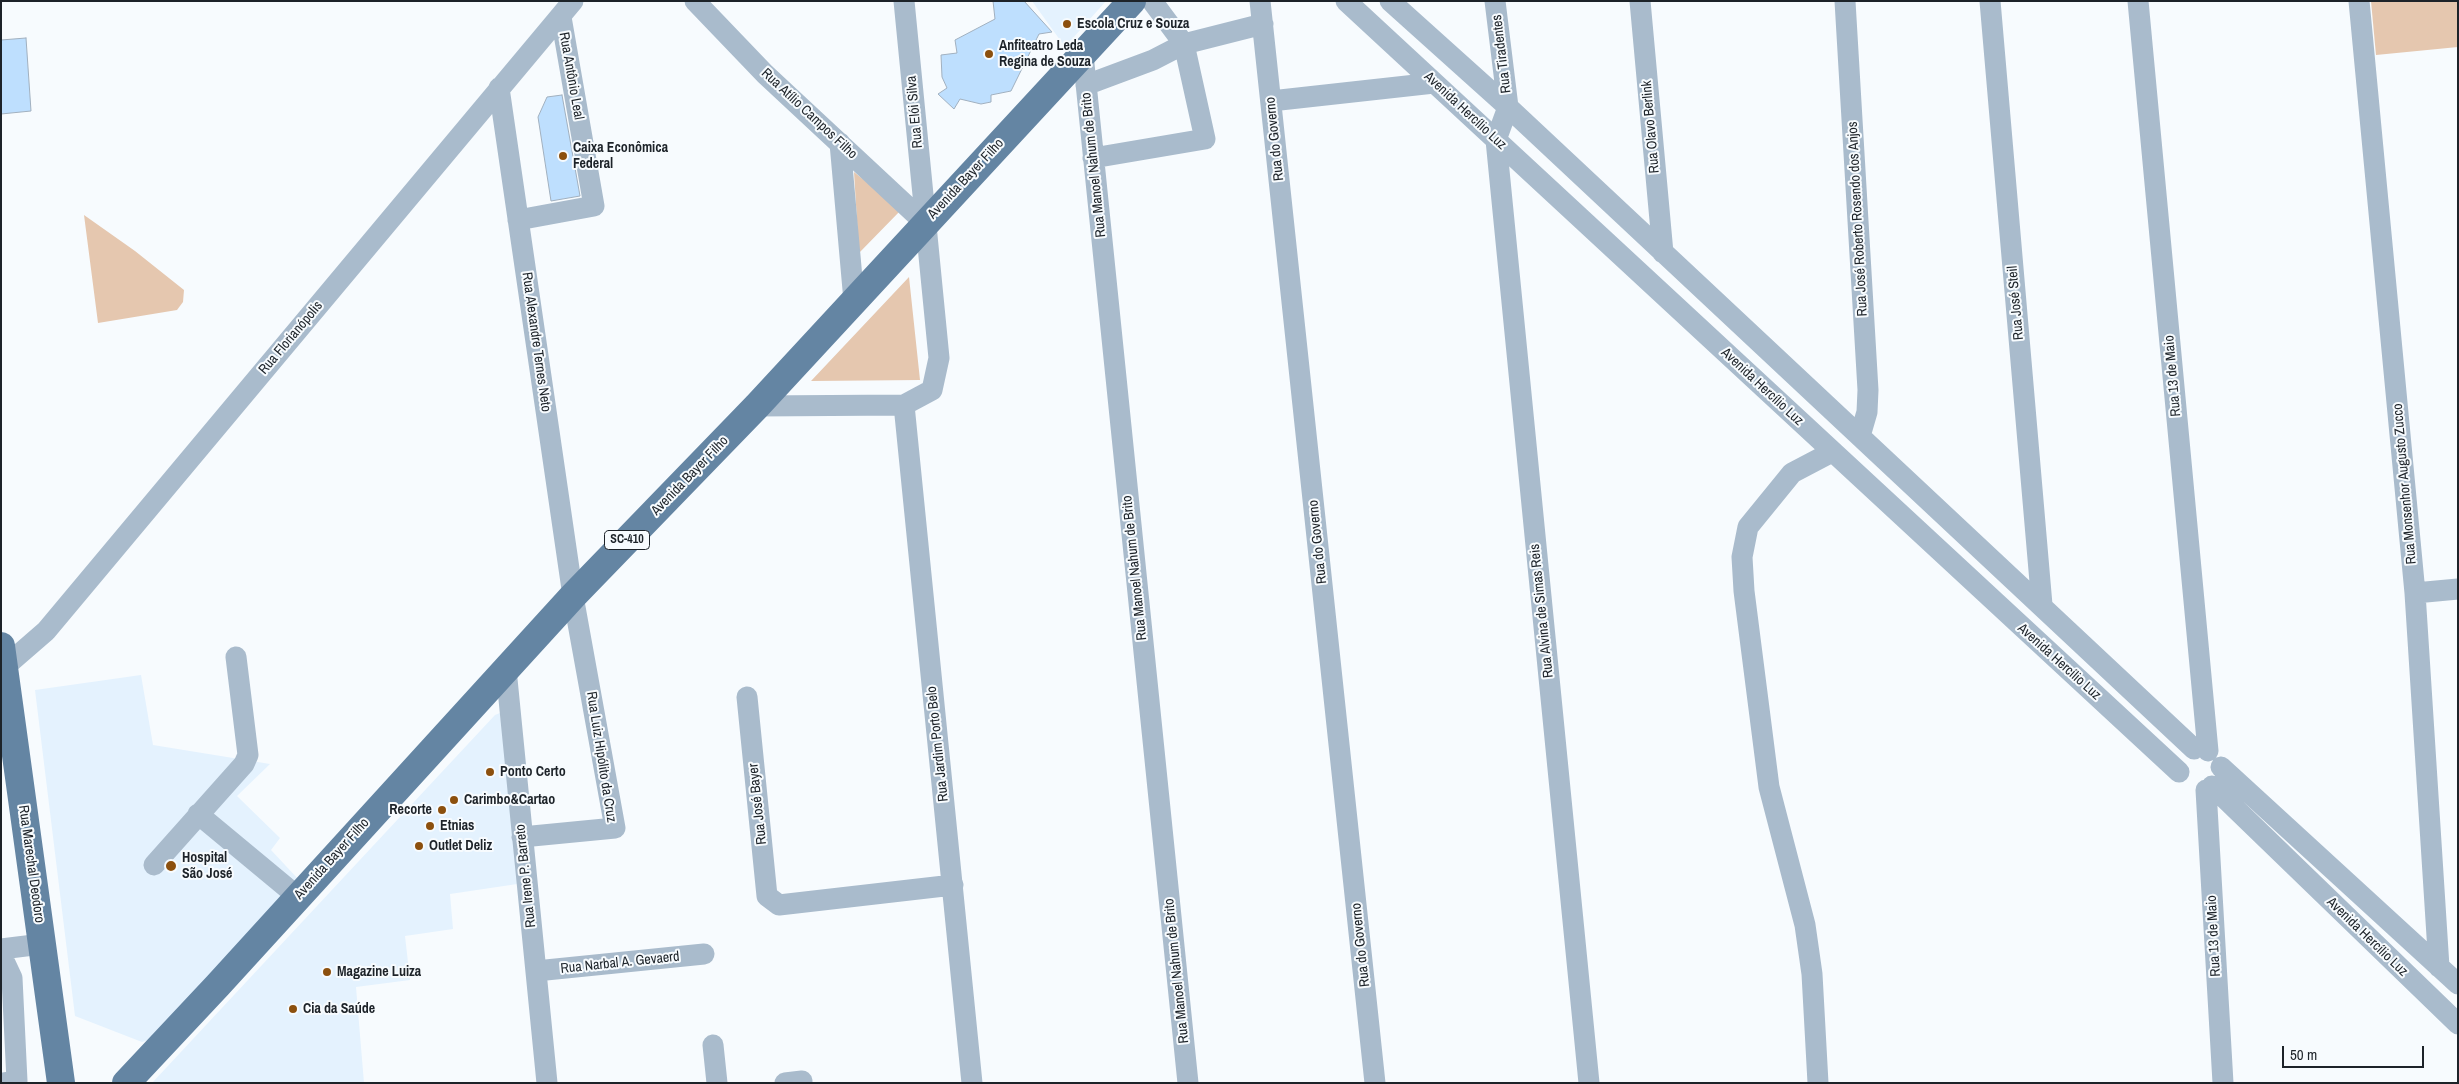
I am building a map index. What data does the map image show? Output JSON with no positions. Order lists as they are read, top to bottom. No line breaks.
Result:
{"streets":{"main road":["Avenida Bayer Filho","SC-410","Rua Marechal Deodoro"],"street":["Rua Tiradentes","Rua Antônio Leal","Avenida Hercílio Luz","Rua Elói Silva","Rua Atílio Campos Filho","Rua Olavo Berlink","Rua do Governo","Rua Manoel Nahum de Brito","Rua José Roberto Rosendo dos Anjos","Rua José Steil","Rua Florianópolis","Rua Alexandre Ternes Neto","Rua 13 de Maio","Rua Monsenhor Augusto Zucco","Rua Alvina de Simas Reis","Rua Jardim Porto Belo","Rua Luiz Hipólito da Cruz","Rua José Bayer","Rua Irene P. Barreto","Rua Narbal A. Gevaerd"]},"crossings":[["Rua Tiradentes","Avenida Hercílio Luz"],["Rua Antônio Leal","Rua Florianópolis"],["Rua Antônio Leal","Rua Alexandre Ternes Neto"],["Avenida Hercílio Luz","Rua Olavo Berlink"],["Avenida Hercílio Luz","Rua José Roberto Rosendo dos Anjos"],["Avenida Hercílio Luz","Rua José Steil"],["Avenida Hercílio Luz","Rua 13 de Maio"],["Avenida Hercílio Luz","Rua Monsenhor Augusto Zucco"],["Avenida Hercílio Luz","Rua Alvina de Simas Reis"],["Rua Elói Silva","Rua Atílio Campos Filho"],["Rua Elói Silva","Avenida Bayer Filho"],["Rua Elói Silva","Rua Jardim Porto Belo"],["Rua Atílio Campos Filho","Avenida Bayer Filho"],["Rua Manoel Nahum de Brito","Avenida Bayer Filho"],["Avenida Bayer Filho","Rua Alexandre Ternes Neto"],["Avenida Bayer Filho","Rua Luiz Hipólito da Cruz"],["Avenida Bayer Filho","Rua Irene P. Barreto"],["Rua Florianópolis","Rua Alexandre Ternes Neto"],["Rua Florianópolis","Rua Marechal Deodoro"],["Rua Alexandre Ternes Neto","Rua Luiz Hipólito da Cruz"],["Rua Jardim Porto Belo","Rua José Bayer"],["Rua Luiz Hipólito da Cruz","Rua Irene P. Barreto"],["Rua Irene P. Barreto","Rua Narbal A. Gevaerd"]],"places":["Escola Cruz e Souza","Anfiteatro Leda Regina de Souza","Caixa Econômica Federal","Ponto Certo","Carimbo&Cartao","Recorte","Etnias","Outlet Deliz","Hospital São José","Magazine Luiza","Cia da Saúde"],"scale_bar":"50 m"}
